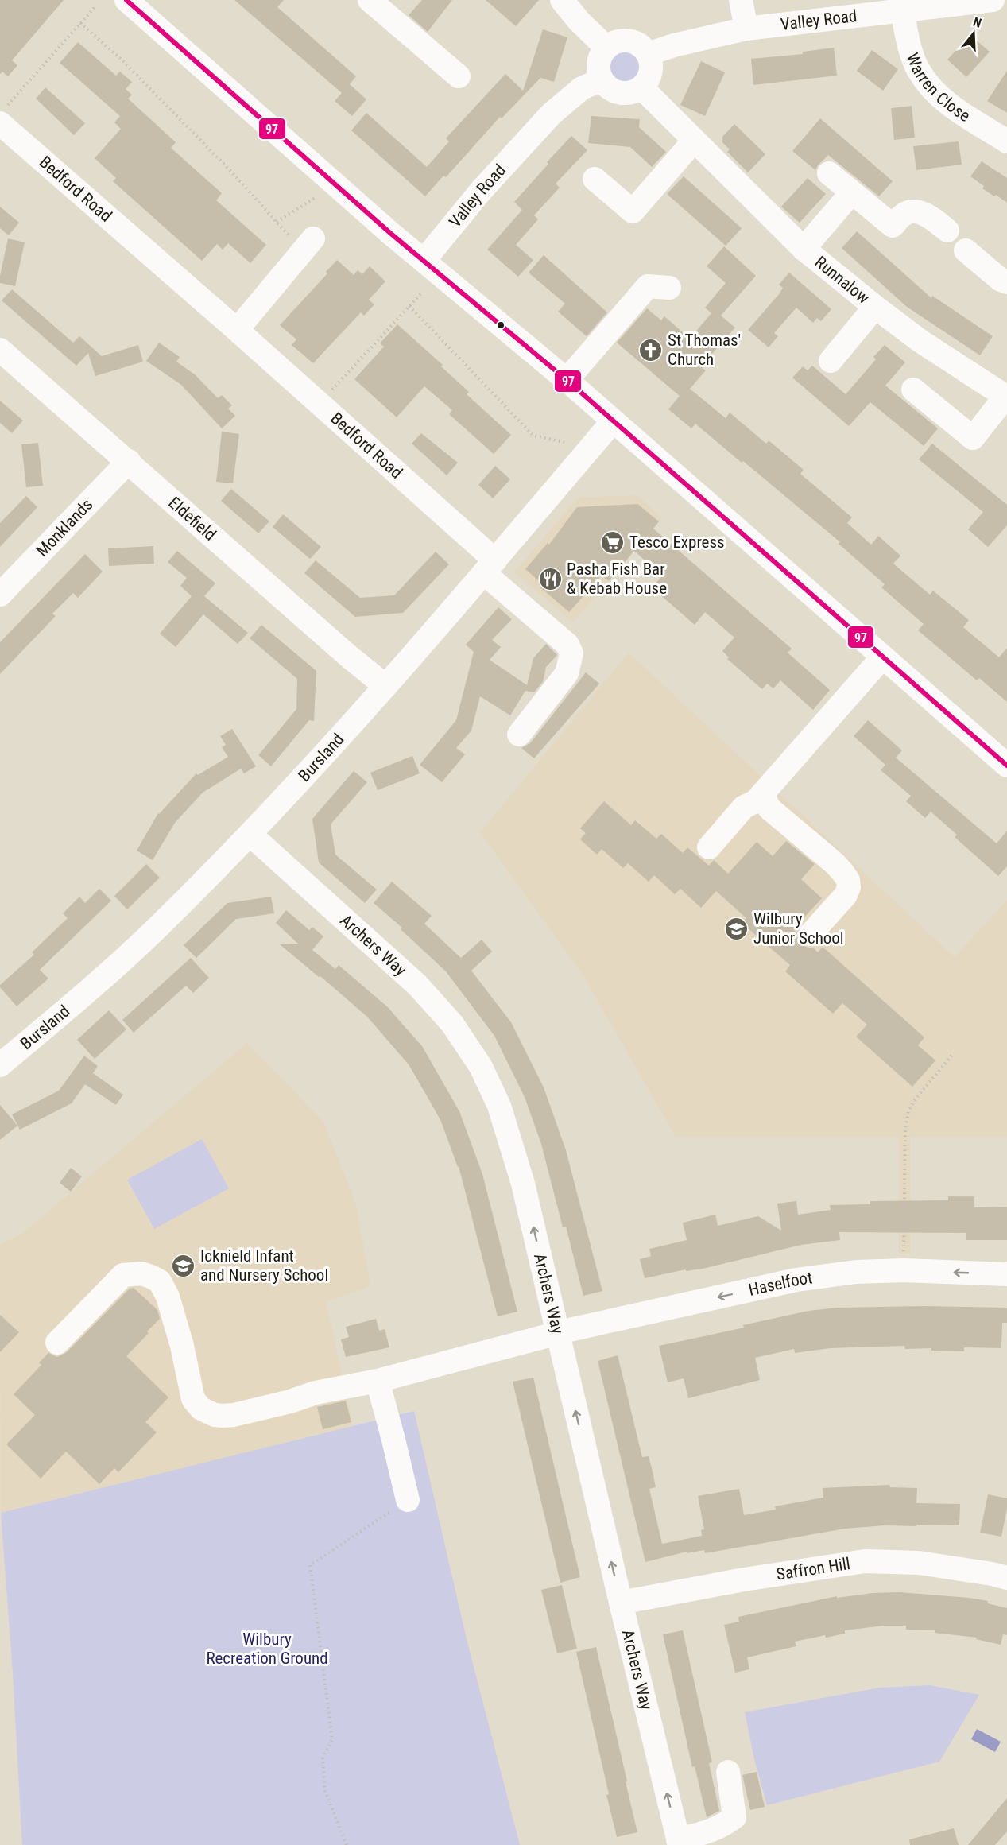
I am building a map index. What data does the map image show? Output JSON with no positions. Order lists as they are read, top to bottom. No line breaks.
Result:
{"streets":{"street":["Valley Road","Warren Close","Bedford Road","Runnalow","Eldefield","Monklands","Bursland","Archers Way","Haselfoot","Saffron Hill"]},"crossings":[["Valley Road","Warren Close"],["Valley Road","Runnalow"],["Bedford Road","Bursland"],["Eldefield","Monklands"],["Eldefield","Bursland"],["Bursland","Archers Way"],["Archers Way","Haselfoot"],["Archers Way","Saffron Hill"]],"one_way":["Archers Way","Haselfoot"],"parks":["Wilbury Recreation Ground"],"places":{"church":["St Thomas' Church"],"supermarket":["Tesco Express"],"restaurant":["Pasha Fish Bar & Kebab House"],"school or university":["Wilbury Junior School","Icknield Infant and Nursery School"]},"lines":["transit line 97"],"north":"top"}
